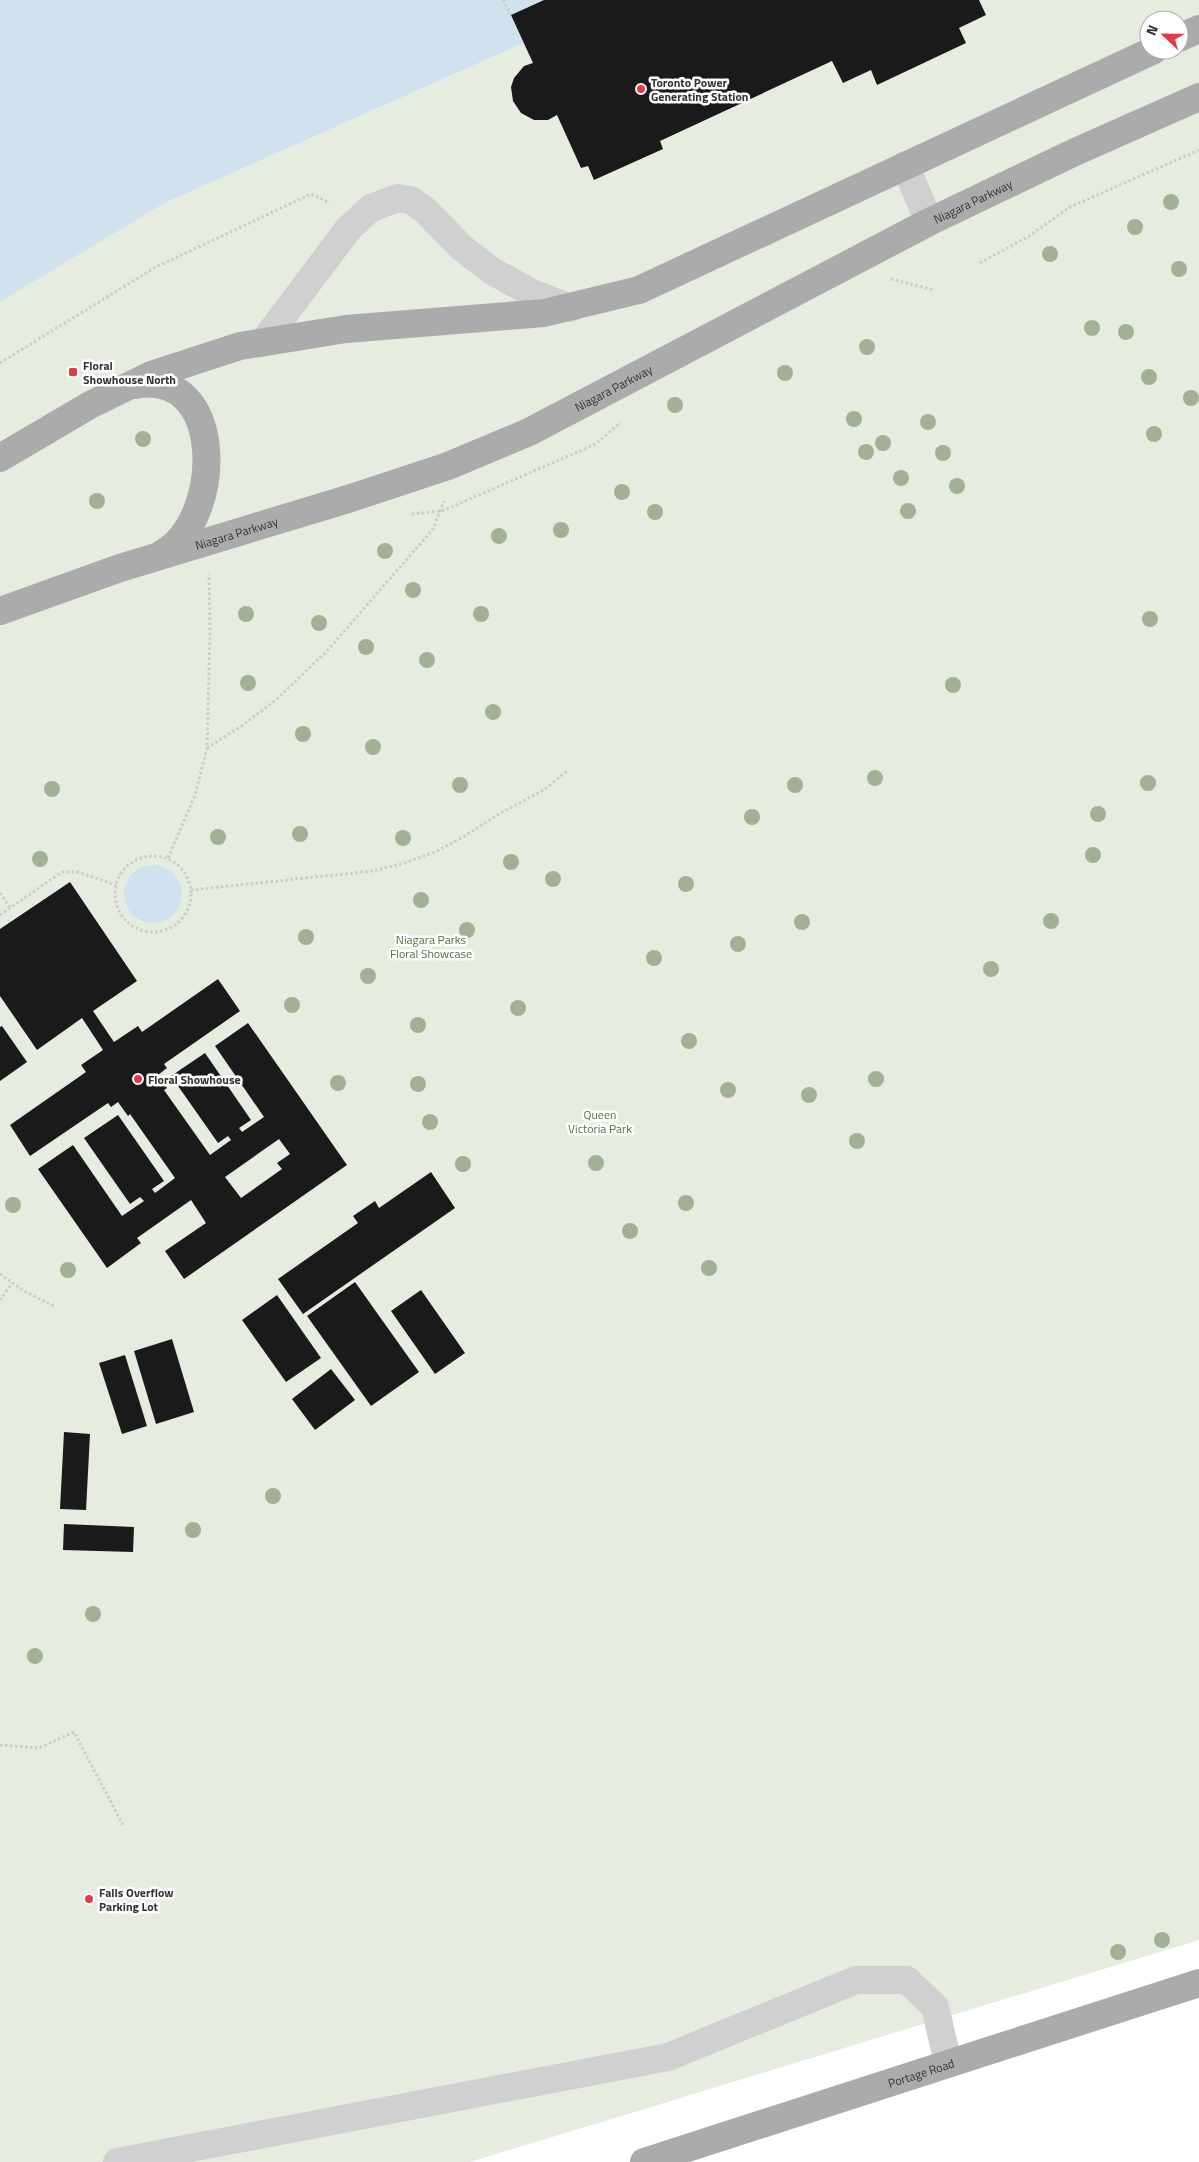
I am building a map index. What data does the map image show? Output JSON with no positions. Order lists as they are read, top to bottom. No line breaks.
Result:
{"streets":{"main road":["Niagara Parkway","Portage Road"]},"parks":["Niagara Parks Floral Showcase","Queen Victoria Park"],"places":{"other":["Toronto Power Generating Station","Floral Showhouse","Falls Overflow Parking Lot"],"transit":["Floral Showhouse North"]},"north":"left"}
